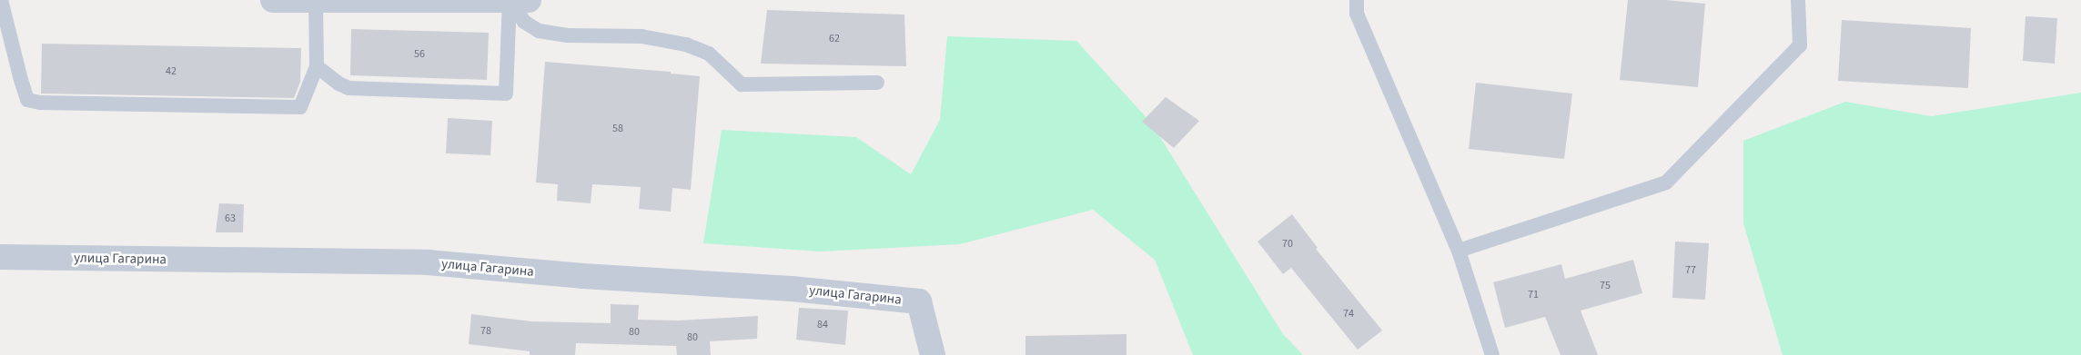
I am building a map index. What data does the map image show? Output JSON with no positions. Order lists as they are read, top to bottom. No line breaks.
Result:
{"streets":{"street":["улица Гагарина"]},"house_numbers":["62","56","42","58","63","70","77","75","71","74","84","78","80","80"]}
